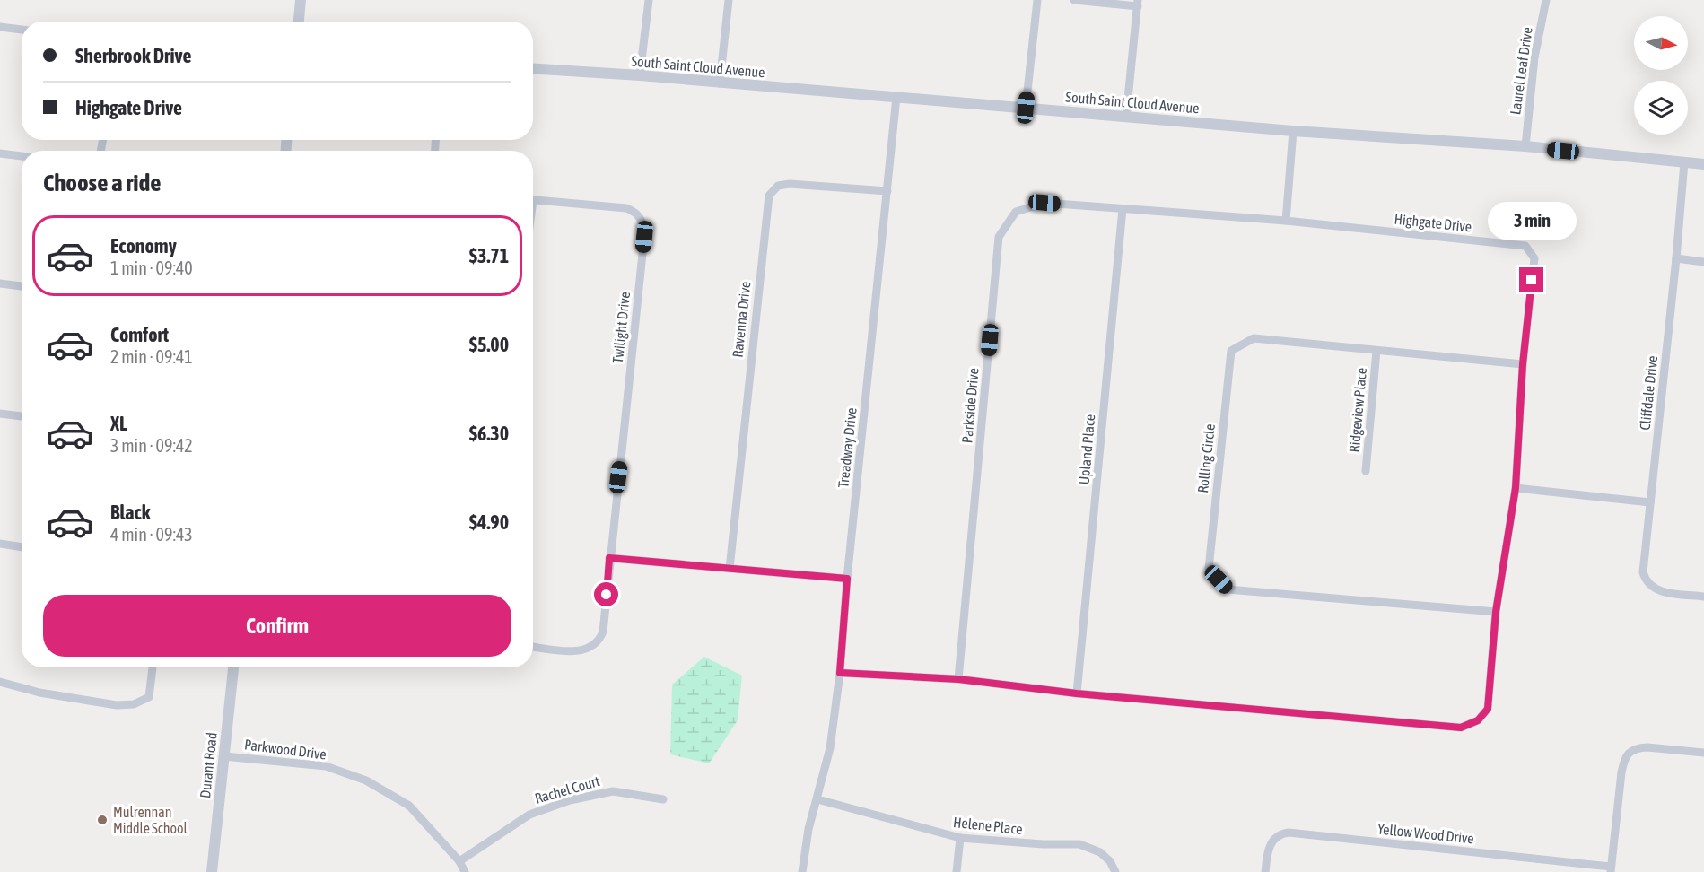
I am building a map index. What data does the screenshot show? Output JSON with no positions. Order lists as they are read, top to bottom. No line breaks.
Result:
{"streets":{"street":["South Saint Cloud Avenue","Laurel Leaf Drive","Highgate Drive","Ravenna Drive","Twilight Drive","Cliffdale Drive","Parkside Drive","Ridgeview Place","Treadway Drive","Upland Place","Rolling Circle","Parkwood Drive","Durant Road","Rachel Court","Helene Place","Yellow Wood Drive"]},"crossings":[["South Saint Cloud Avenue","Laurel Leaf Drive"],["South Saint Cloud Avenue","Cliffdale Drive"],["South Saint Cloud Avenue","Treadway Drive"],["Highgate Drive","Parkside Drive"],["Highgate Drive","Treadway Drive"],["Highgate Drive","Upland Place"],["Highgate Drive","Rolling Circle"],["Ravenna Drive","Treadway Drive"],["Parkside Drive","Upland Place"],["Ridgeview Place","Rolling Circle"],["Treadway Drive","Helene Place"],["Parkwood Drive","Durant Road"],["Parkwood Drive","Rachel Court"]],"places":["Mulrennan Middle School"],"north":"right","page":{"banner":["Sherbrook Drive","Highgate Drive"],"heading":"Choose a ride","bubble":"3 min","list":[{"name":"Economy","note":"1 min · 09:40","value":"$3.71"},{"name":"Comfort","note":"2 min · 09:41","value":"$5.00"},{"name":"XL","note":"3 min · 09:42","value":"$6.30"},{"name":"Black","note":"4 min · 09:43","value":"$4.90"}],"buttons":"Confirm"}}
